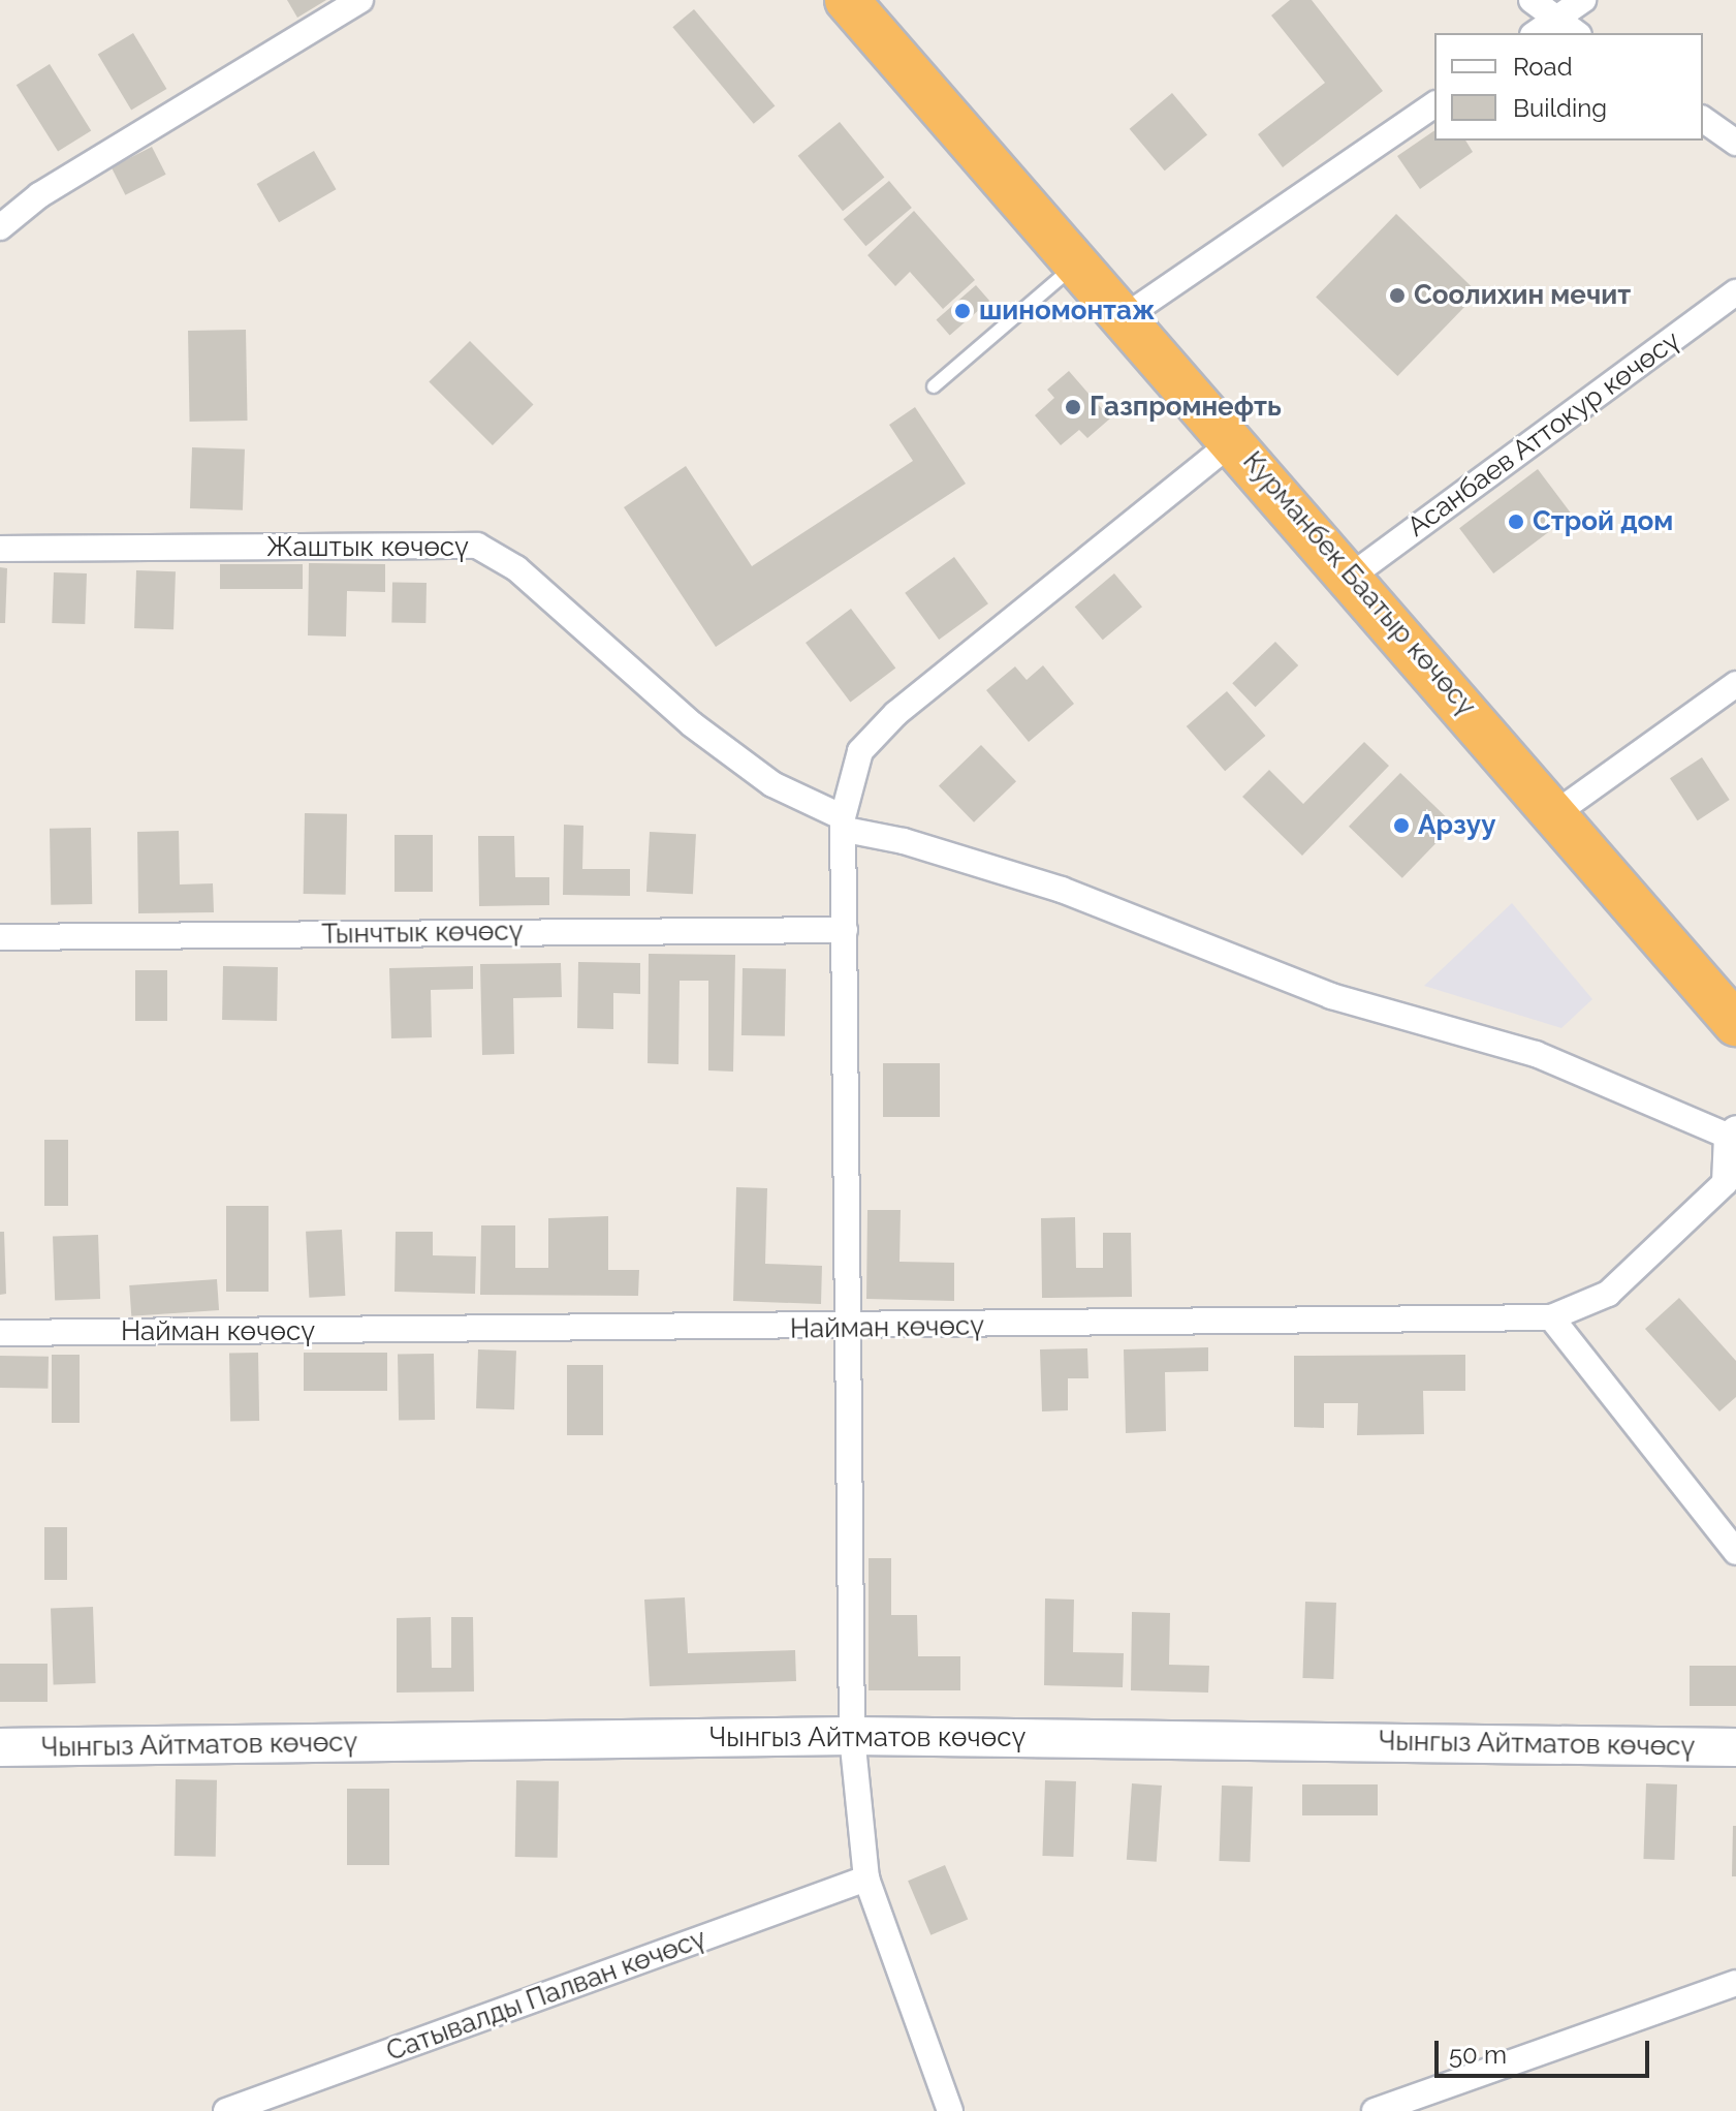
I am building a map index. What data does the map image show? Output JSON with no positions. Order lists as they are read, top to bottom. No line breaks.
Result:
{"streets":{"highway":["Курманбек Баатыр көчөсү"],"main road":["Чынгыз Айтматов көчөсү"],"street":["Асанбаев Аттокур көчөсү","Жаштык көчөсү","Тынчтык көчөсү","Найман көчөсү","Сатывалды Палван көчөсү"]},"crossings":[["Асанбаев Аттокур көчөсү","Курманбек Баатыр көчөсү"]],"places":["Соолихин мечит","шиномонтаж","Газпромнефть","Строй дом","Арзуу"],"legend":["Road","Building"],"scale_bar":"50 m"}
